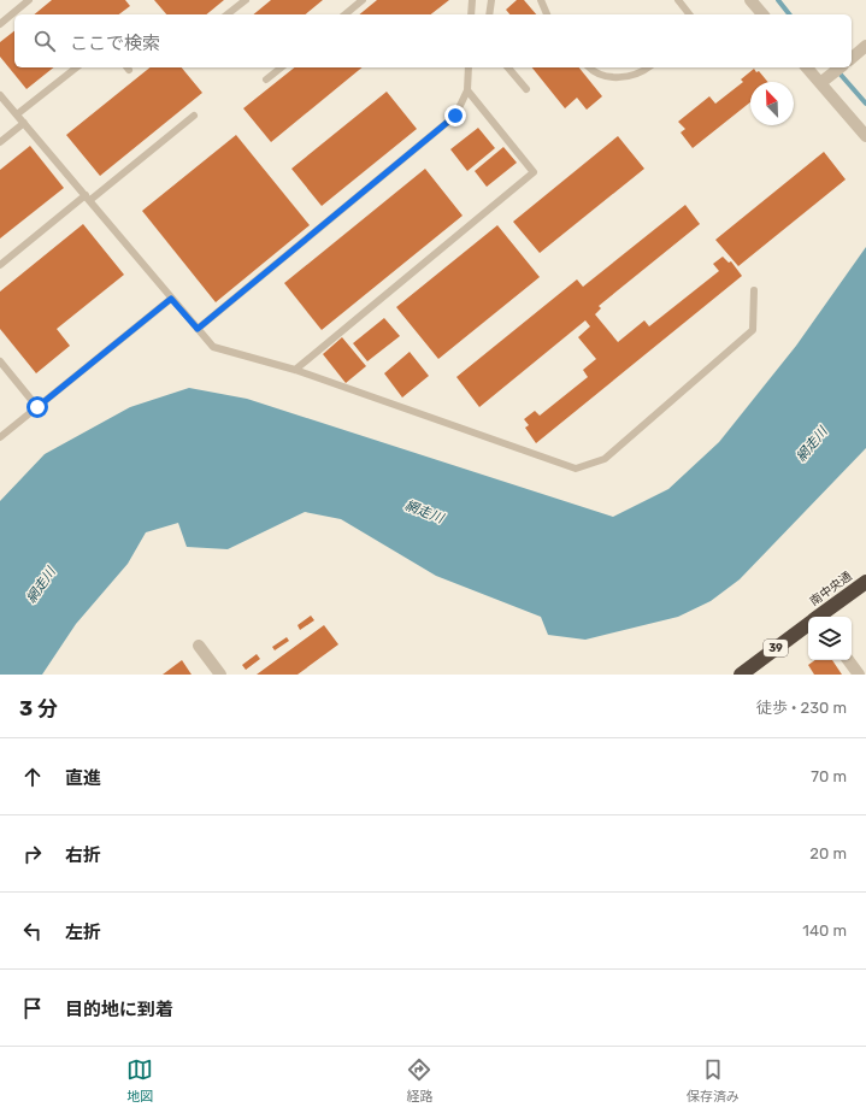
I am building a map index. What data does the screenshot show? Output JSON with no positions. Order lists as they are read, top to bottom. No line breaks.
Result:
{"streets":{"highway":["南中央通","39"]},"water":["網走川"],"north":"top left","page":{"search":"ここで検索","heading":["3 分","徒歩 · 230 m"],"list":[["直進","70 m"],["右折","20 m"],["左折","140 m"],"目的地に到着"],"nav":["地図","経路","保存済み"]}}
